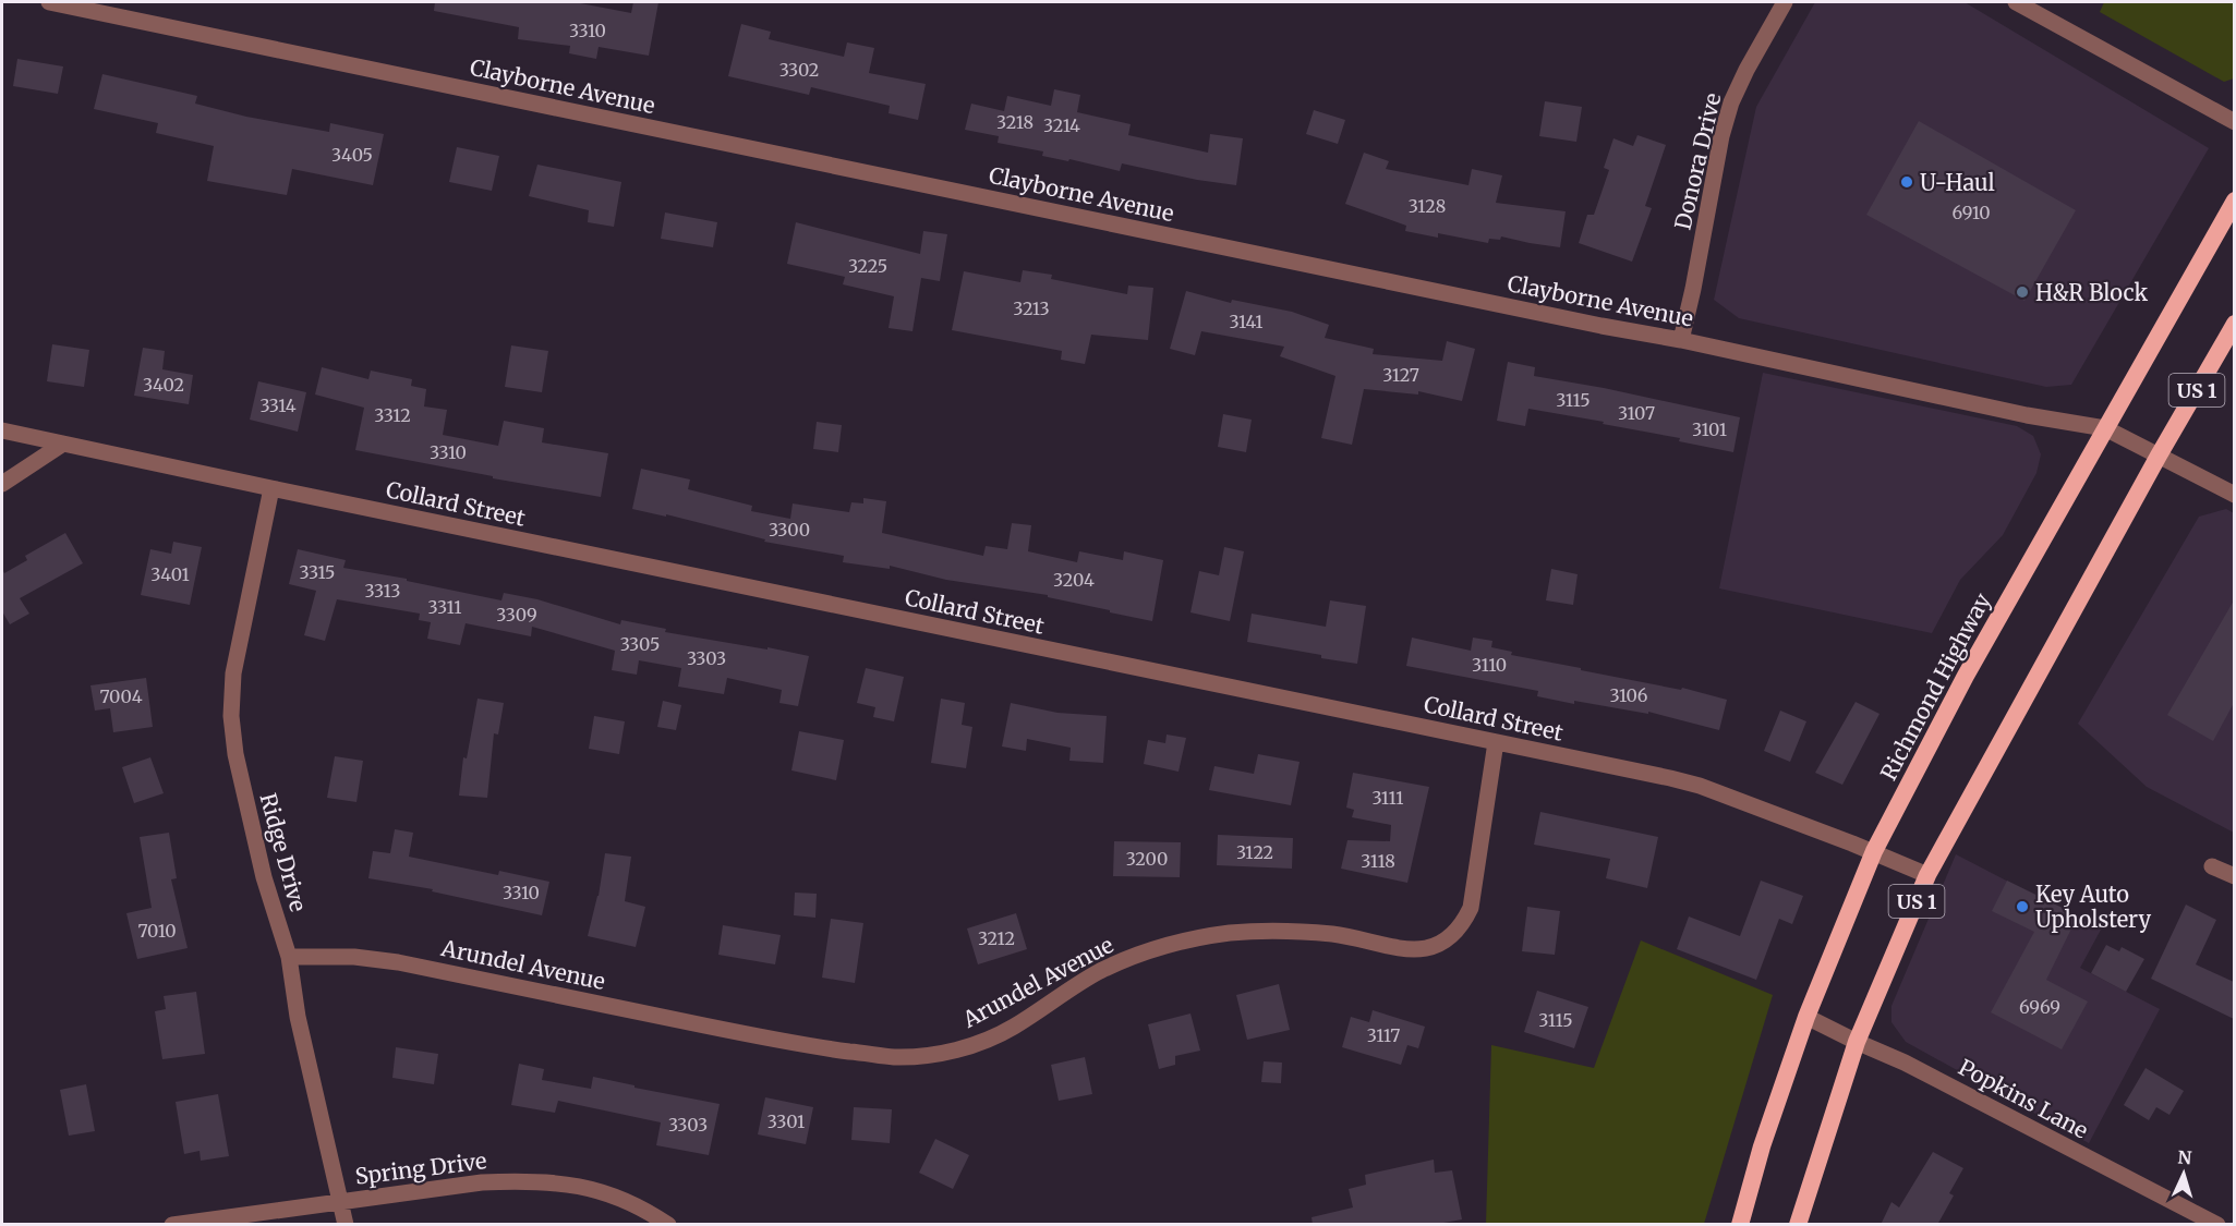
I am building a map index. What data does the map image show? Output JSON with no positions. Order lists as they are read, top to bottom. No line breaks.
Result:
{"streets":{"highway":["US 1","Richmond Highway"],"street":["Clayborne Avenue","Donora Drive","Collard Street","Ridge Drive","Arundel Avenue","Popkins Lane","Spring Drive"]},"crossings":[["Clayborne Avenue","Donora Drive"],["Clayborne Avenue","US 1"],["Clayborne Avenue","Richmond Highway"],["US 1","Collard Street"],["US 1","Popkins Lane"],["Collard Street","Richmond Highway"],["Collard Street","Ridge Drive"],["Collard Street","Arundel Avenue"],["Richmond Highway","Popkins Lane"],["Ridge Drive","Arundel Avenue"],["Ridge Drive","Spring Drive"]],"places":["U-Haul","H&R Block","Key Auto Upholstery"],"house_numbers":["3310","3302","3218","3214","3405","3128","6910","3225","3213","3141","3127","3402","3115","3314","3107","3312","3101","3310","3300","3315","3401","3204","3313","3311","3309","3305","3303","3110","3106","7004","3111","3122","3200","3118","3310","7010","3212","6969","3115","3117","3301","3303"],"north":"top"}
